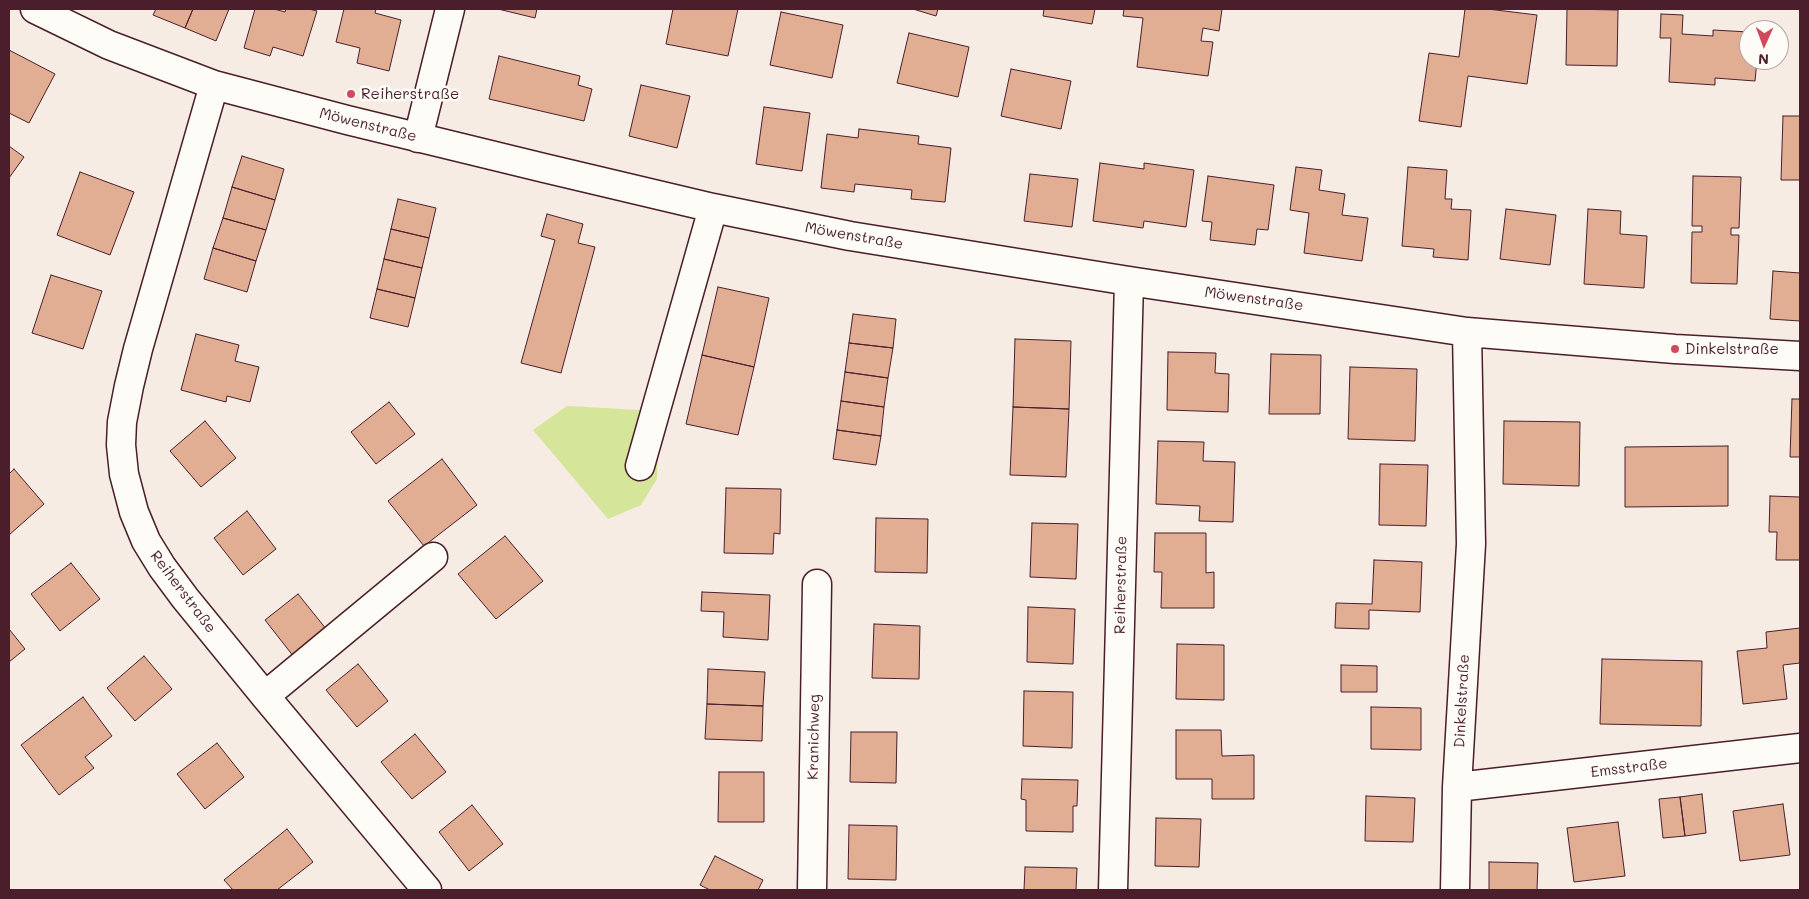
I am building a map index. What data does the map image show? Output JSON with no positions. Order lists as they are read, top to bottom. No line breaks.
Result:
{"streets":{"street":["Möwenstraße","Reiherstraße","Dinkelstraße","Kranichweg","Emsstraße"]},"crossings":[["Möwenstraße","Reiherstraße"],["Möwenstraße","Dinkelstraße"],["Dinkelstraße","Emsstraße"]],"places":["Reiherstraße","Dinkelstraße"],"north":"bottom"}
